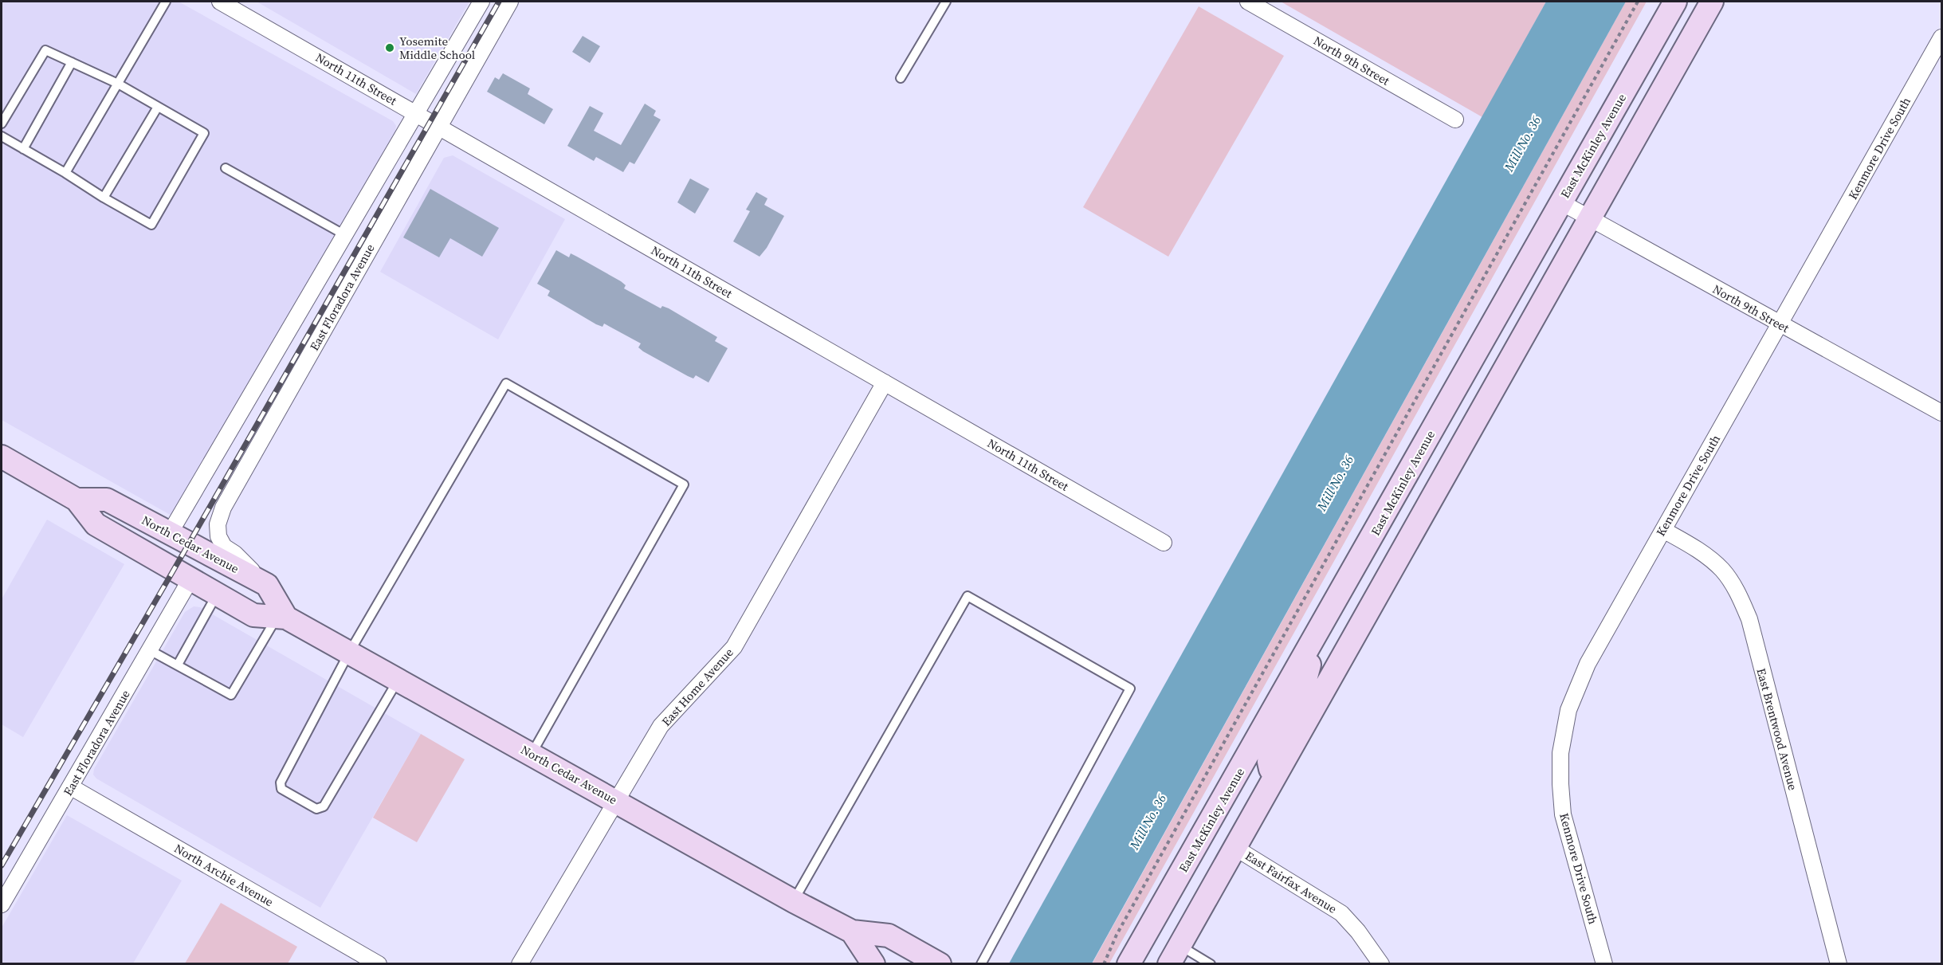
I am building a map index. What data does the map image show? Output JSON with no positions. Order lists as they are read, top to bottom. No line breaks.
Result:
{"streets":{"main road":["East McKinley Avenue","North Cedar Avenue"],"street":["North 9th Street","North 11th Street","Kenmore Drive South","East Floradora Avenue","East Home Avenue","East Brentwood Avenue","North Archie Avenue","East Fairfax Avenue"]},"crossings":[["North 9th Street","East McKinley Avenue"],["North 9th Street","Kenmore Drive South"],["North 11th Street","East Floradora Avenue"],["North 11th Street","East Home Avenue"],["Kenmore Drive South","East Brentwood Avenue"],["East Floradora Avenue","North Cedar Avenue"],["East Floradora Avenue","North Archie Avenue"],["North Cedar Avenue","East Home Avenue"]],"water":["Mill No. 36"],"places":["Yosemite Middle School"]}
